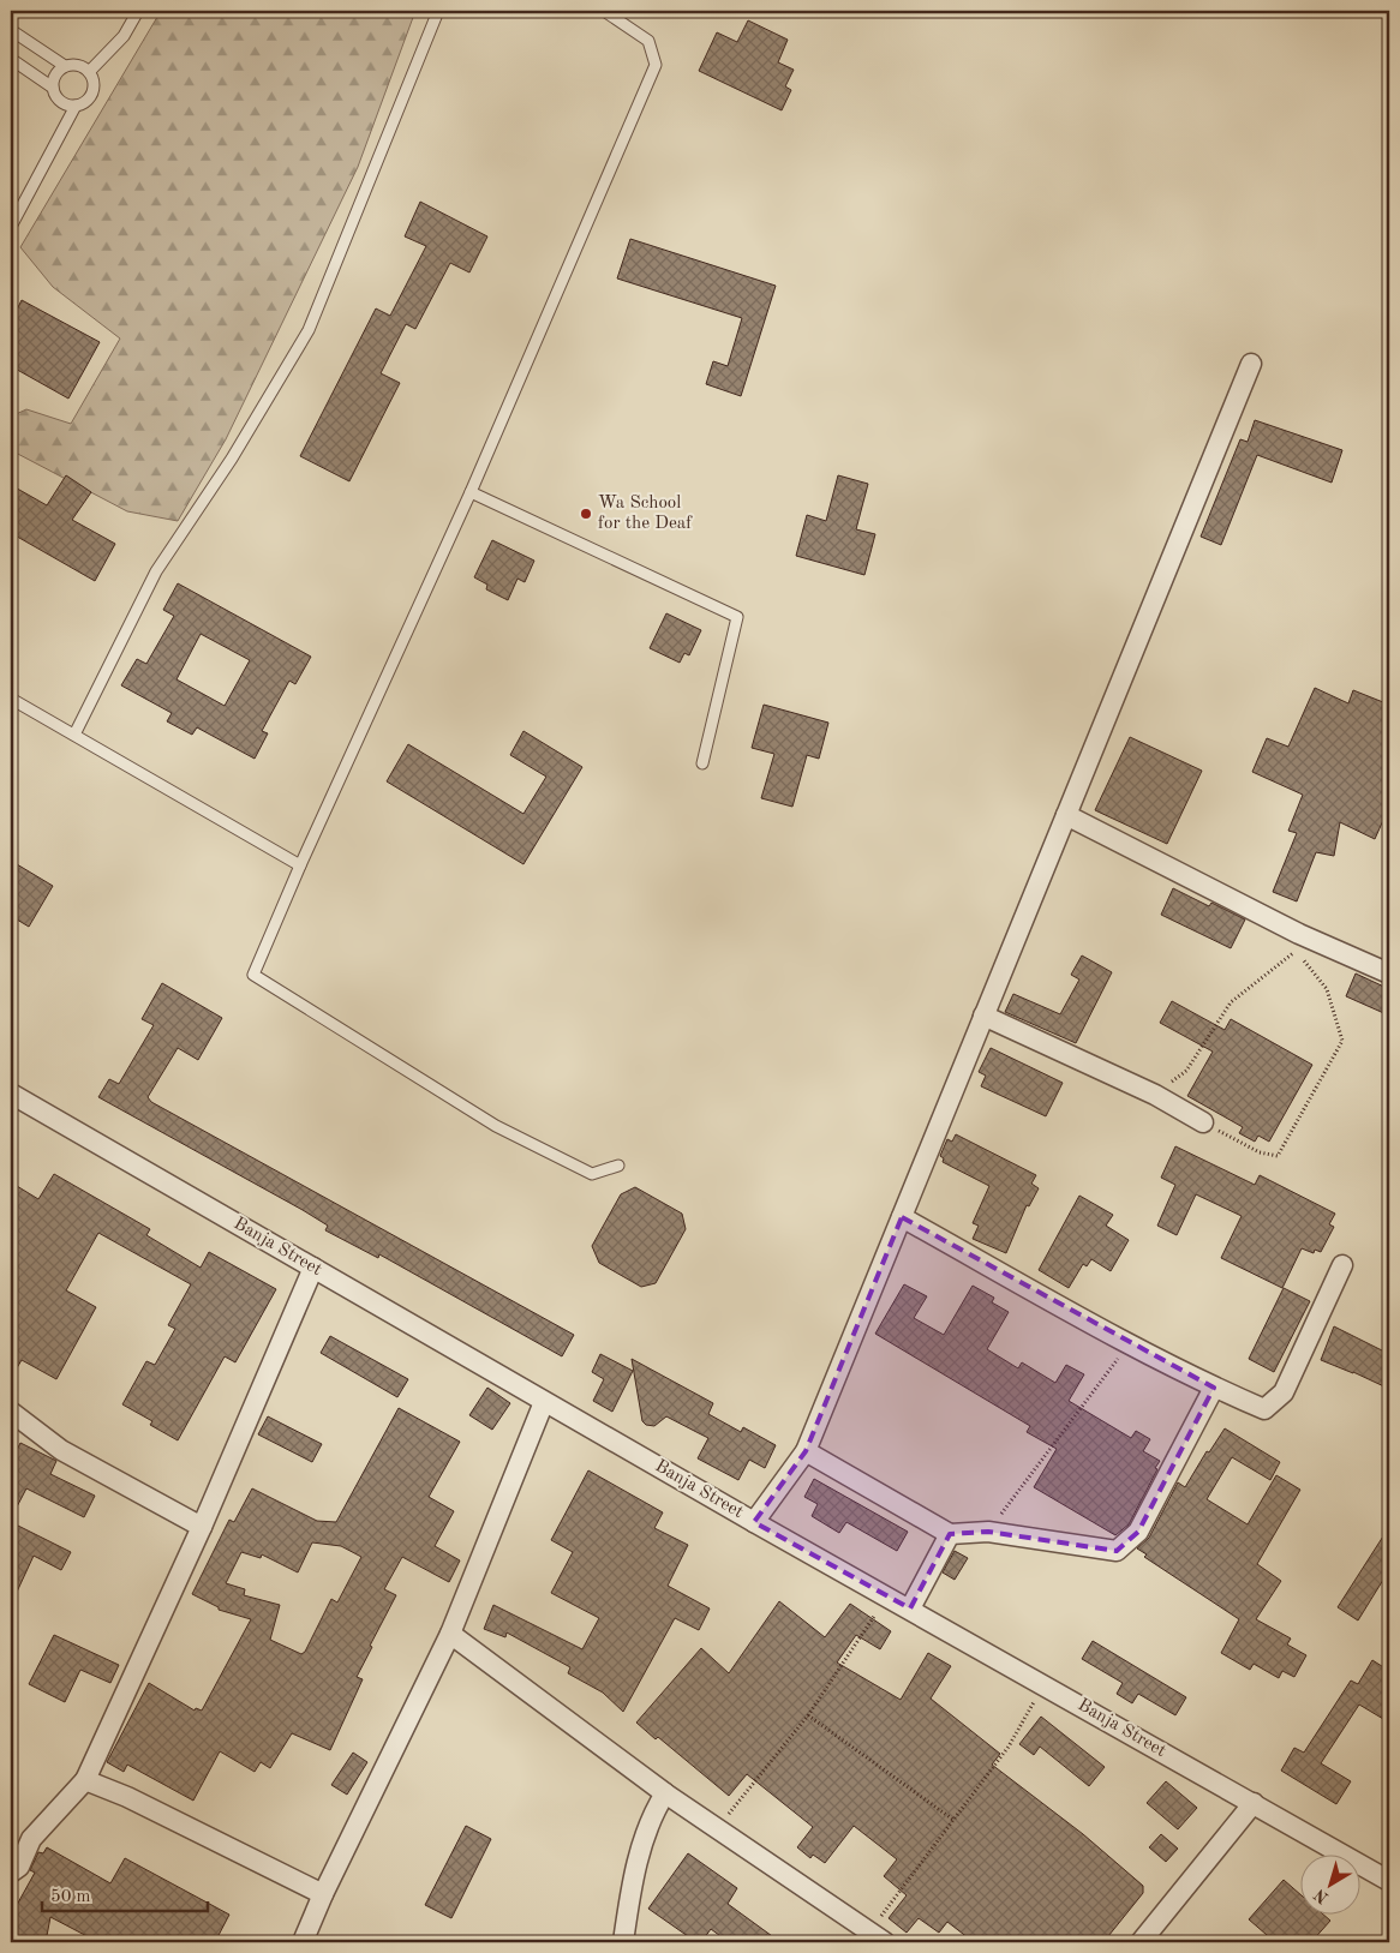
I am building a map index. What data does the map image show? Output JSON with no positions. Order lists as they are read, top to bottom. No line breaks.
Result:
{"streets":{"street":["Banja Street"]},"places":["Wa School for the Deaf"],"scale_bar":"50 m","north":"bottom left"}
